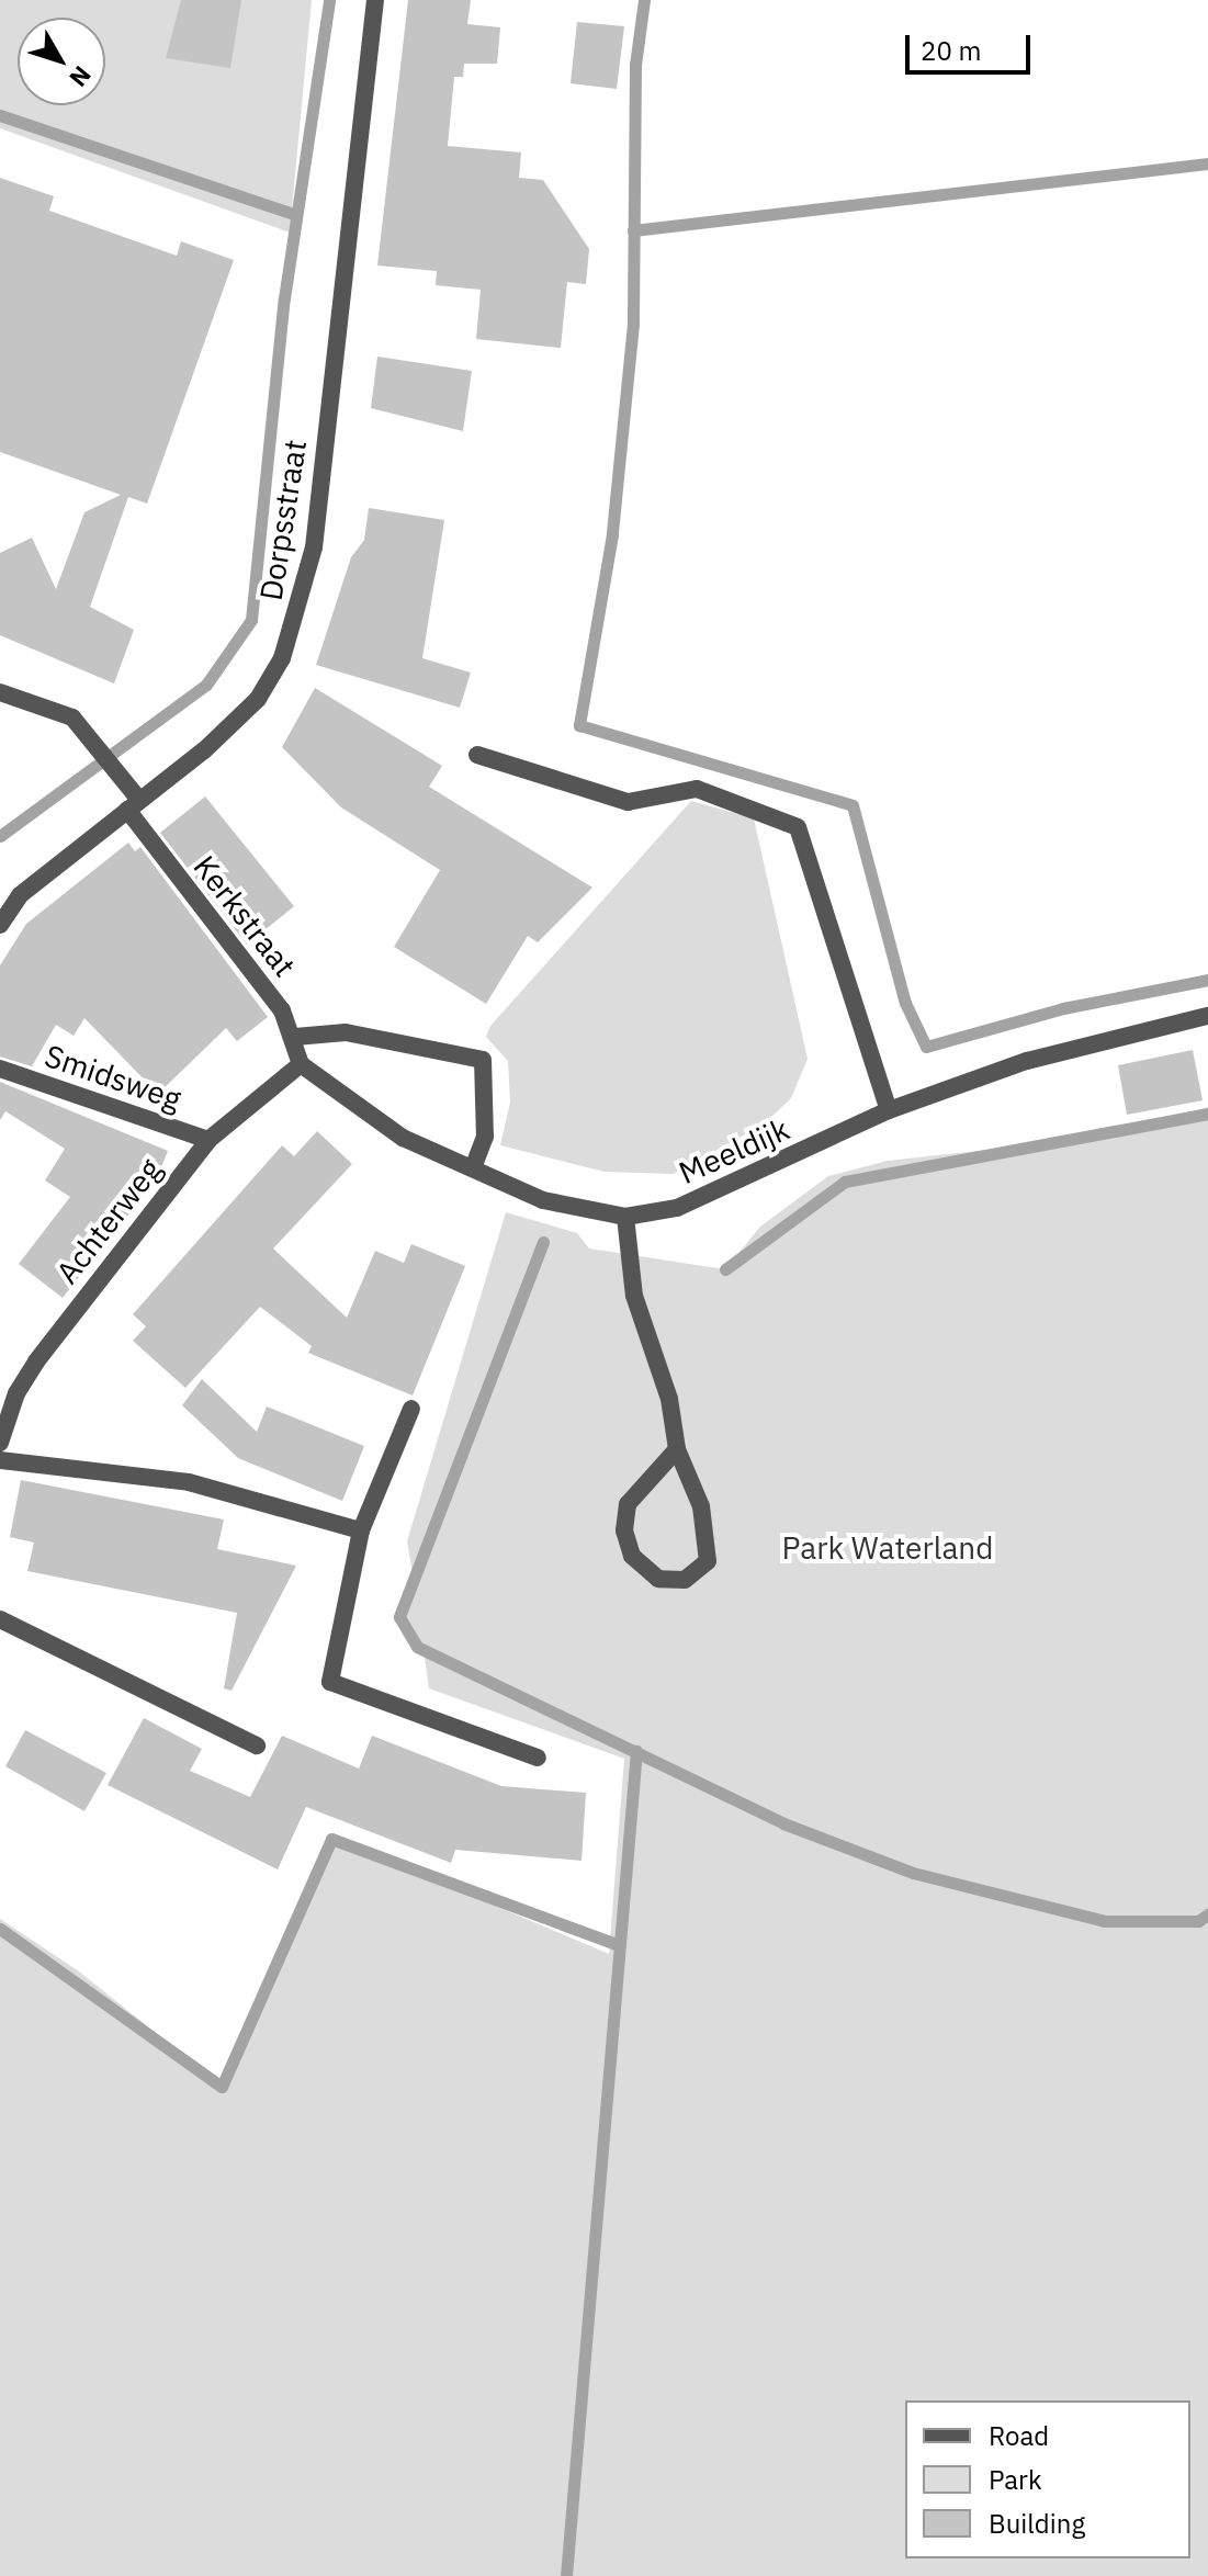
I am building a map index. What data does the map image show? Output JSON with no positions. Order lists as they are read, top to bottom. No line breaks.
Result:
{"streets":{"street":["Dorpsstraat","Kerkstraat","Smidsweg","Meeldijk","Achterweg"]},"crossings":[["Dorpsstraat","Kerkstraat"],["Kerkstraat","Meeldijk"],["Kerkstraat","Achterweg"],["Smidsweg","Achterweg"],["Meeldijk","Achterweg"]],"parks":["Park Waterland"],"legend":["Road","Park","Building"],"scale_bar":"20 m","north":"bottom right"}
